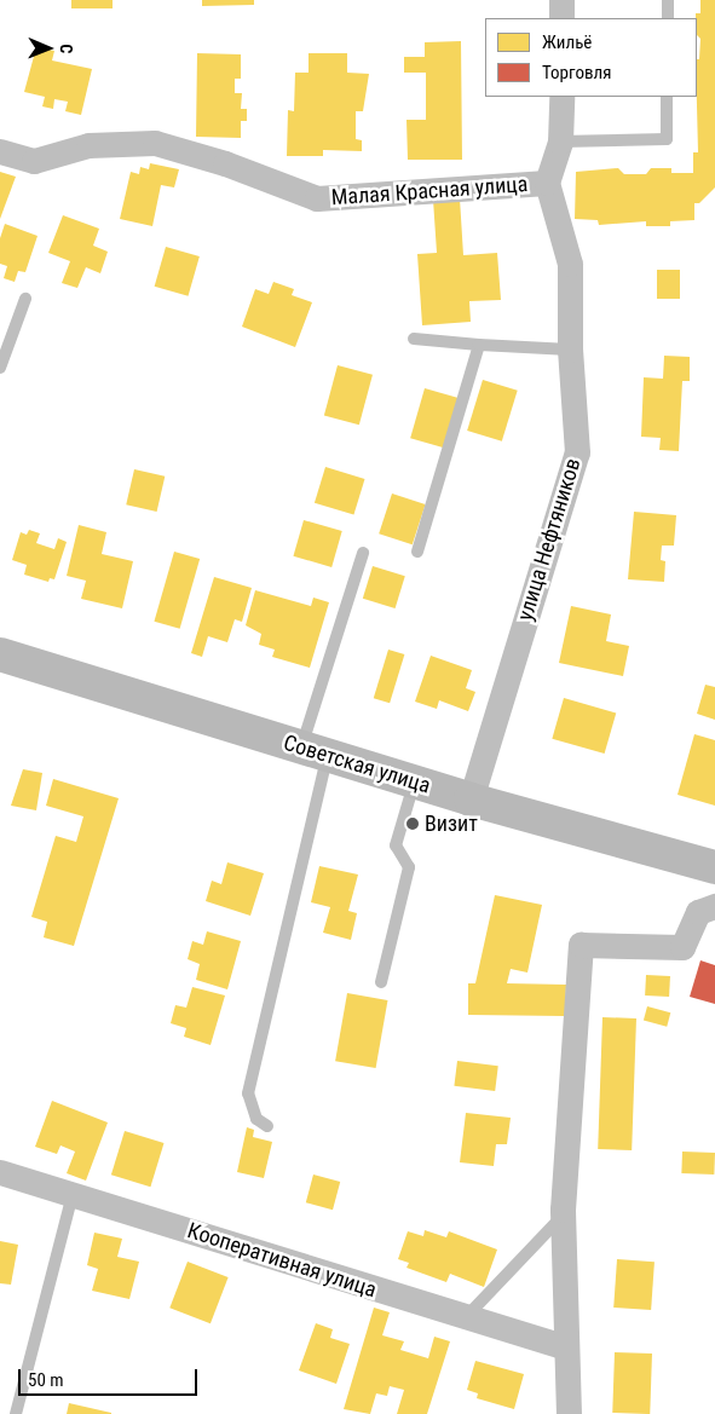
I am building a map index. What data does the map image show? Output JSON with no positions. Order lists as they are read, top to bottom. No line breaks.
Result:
{"streets":{"street":["Малая Красная улица","улица Нефтяников","Советская улица","Кооперативная улица"]},"crossings":[["Малая Красная улица","улица Нефтяников"],["улица Нефтяников","Советская улица"]],"places":["Визит"],"legend":["Жильё","Торговля"],"scale_bar":"50 m","north":"right"}
